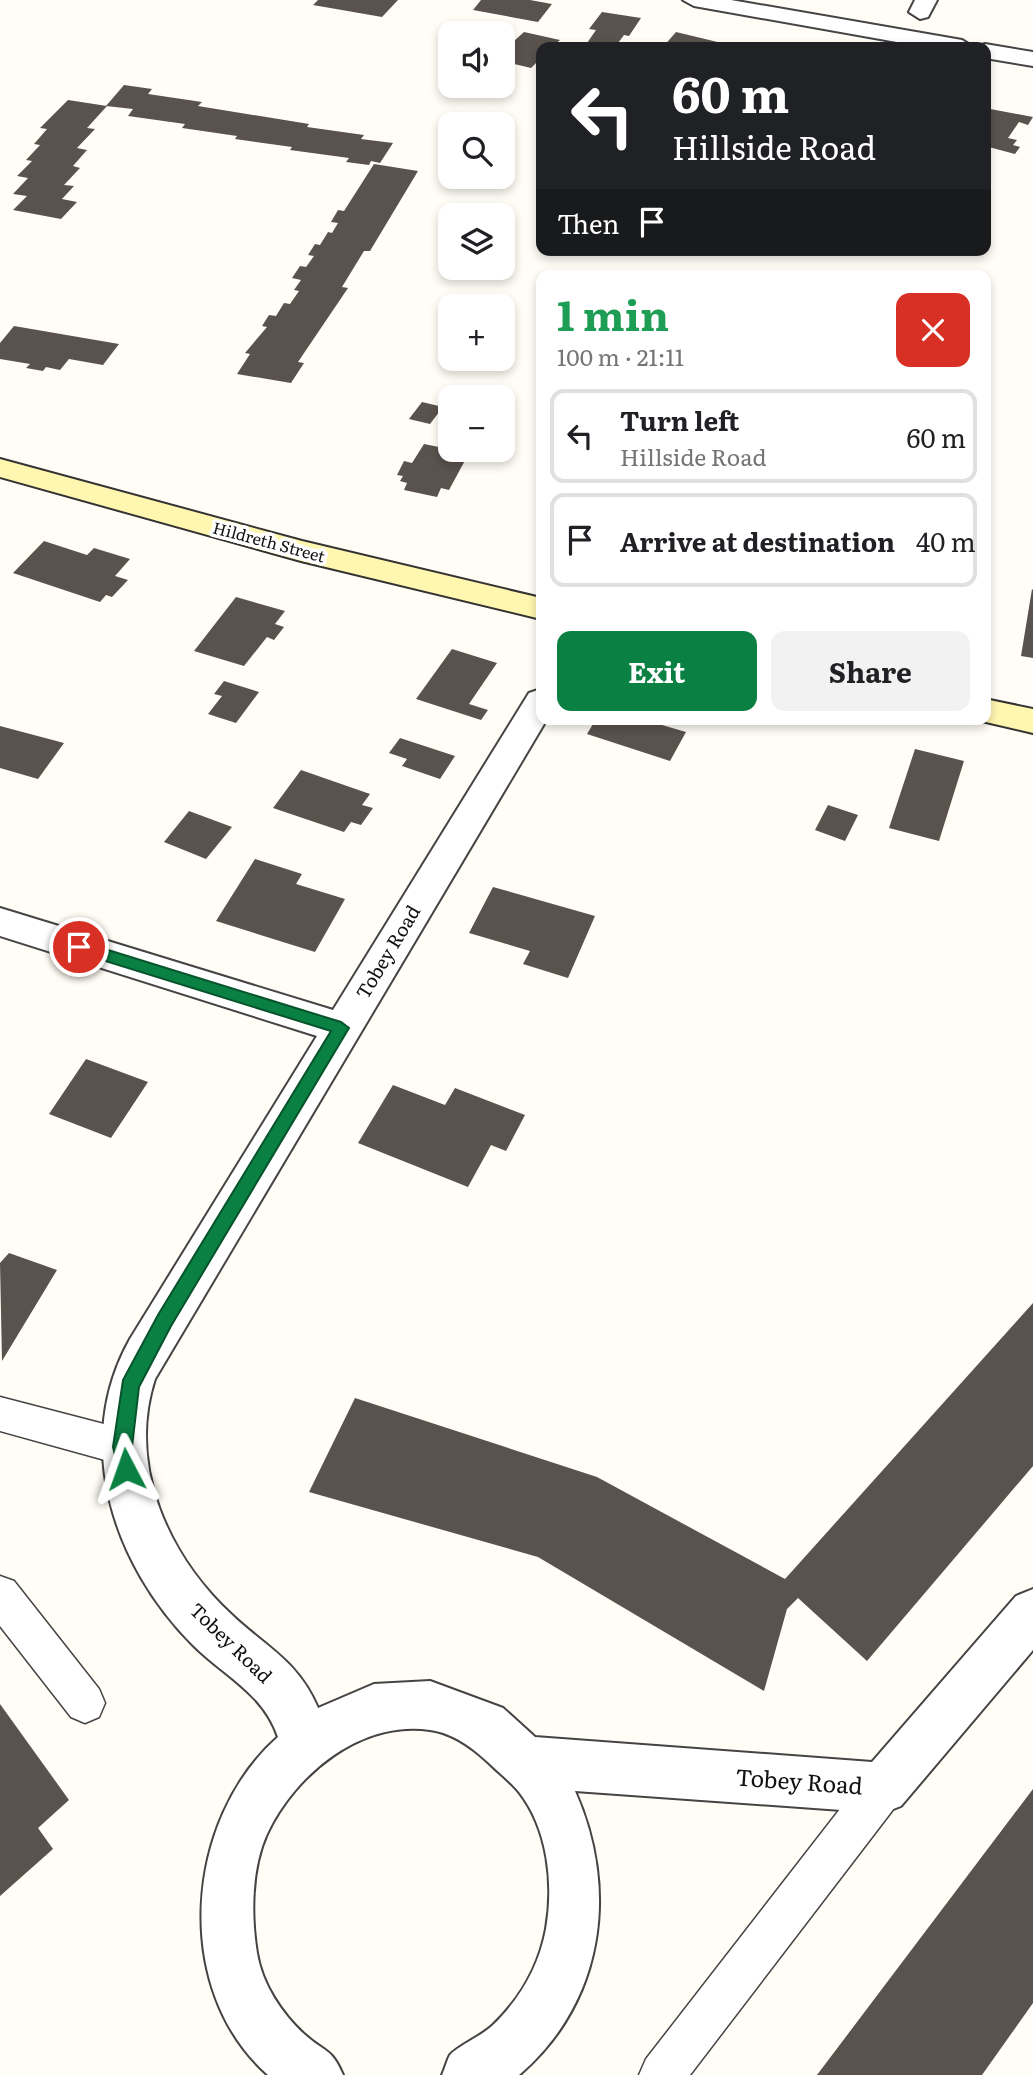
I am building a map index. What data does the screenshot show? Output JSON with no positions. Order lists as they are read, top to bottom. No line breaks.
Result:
{"streets":{"street":["Hildreth Street","Tobey Road"]},"page":{"map_buttons":["+","−"],"turn":["60 m","Hillside Road"],"then":"Then","heading":["1 min","100 m · 21:11"],"list":[{"name":"Turn left","note":"Hillside Road","value":"60 m"},{"name":"Arrive at destination","value":"40 m"}],"buttons":["Exit","Share"]}}
